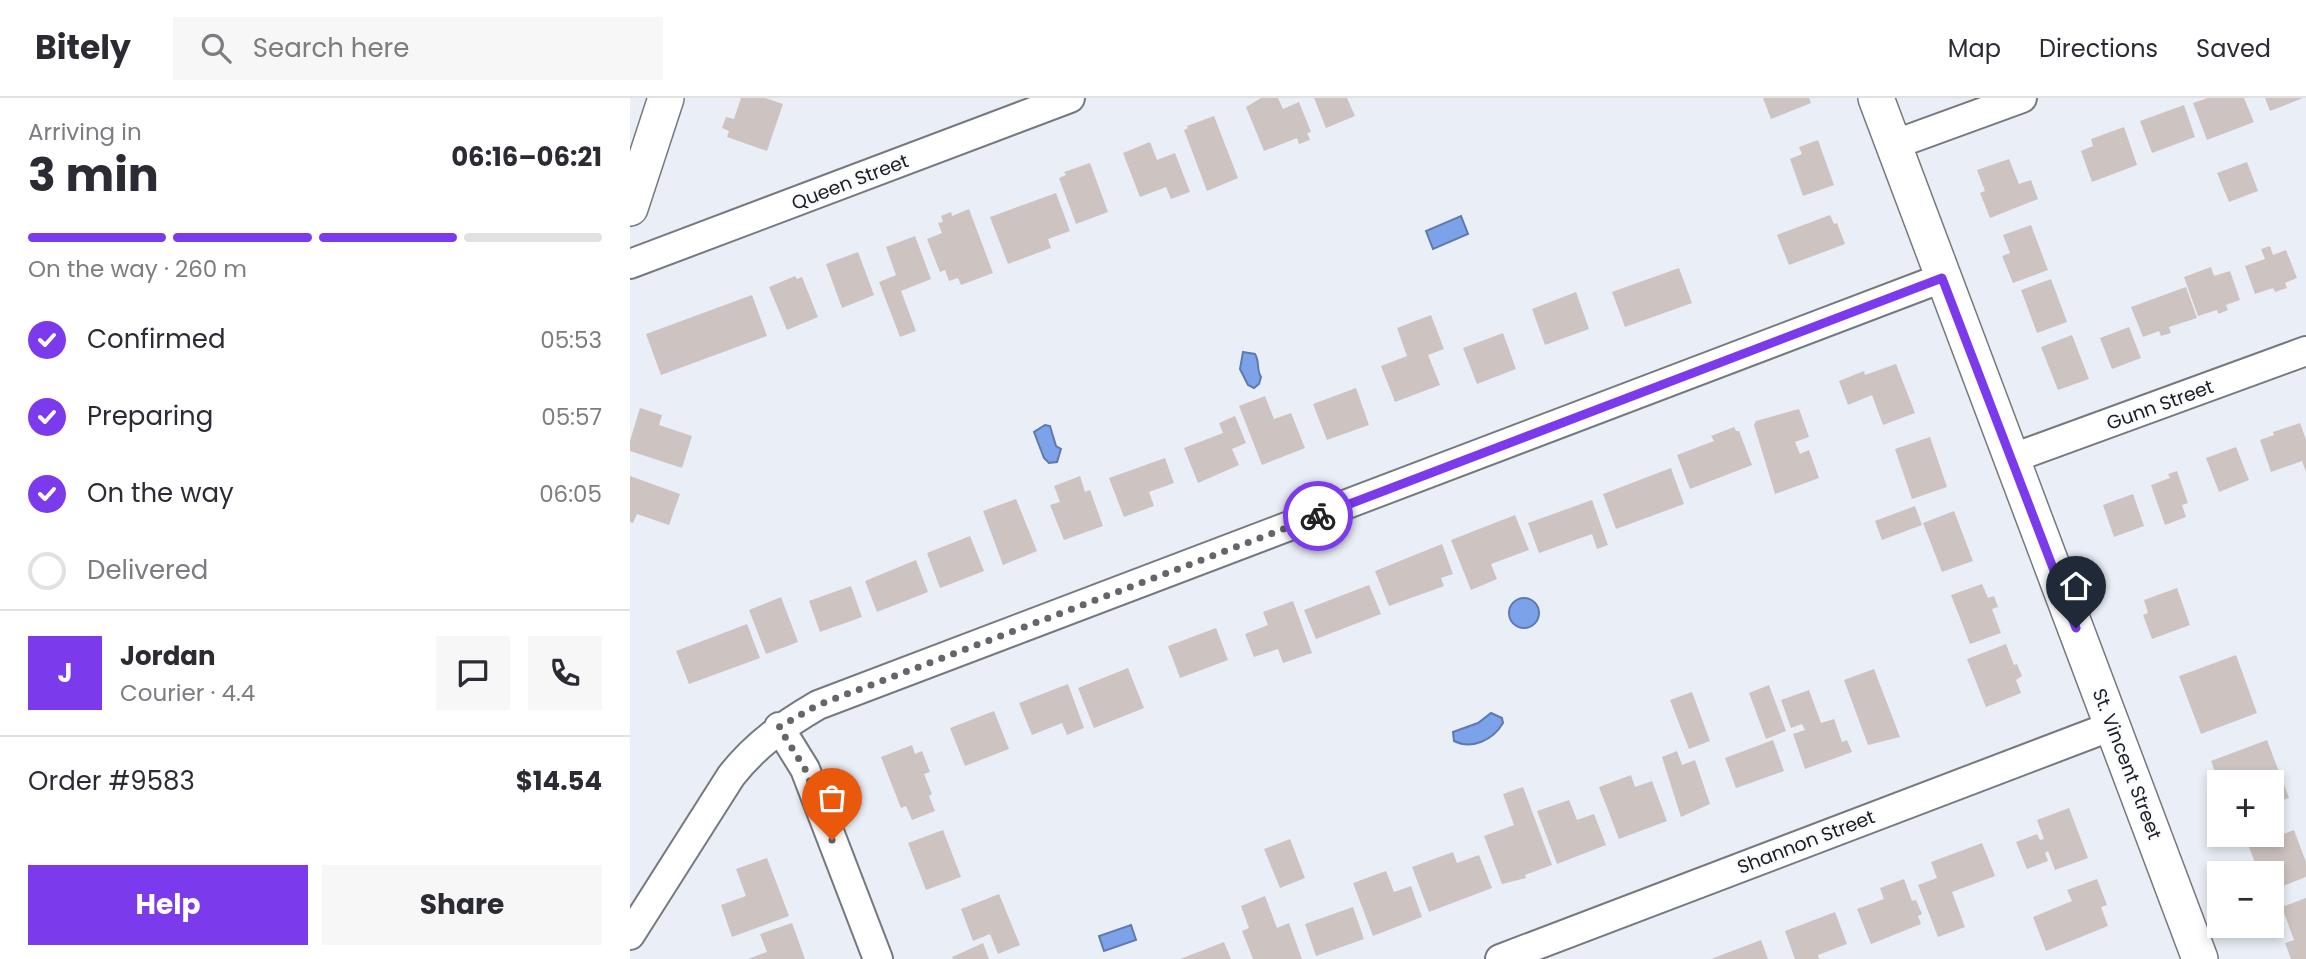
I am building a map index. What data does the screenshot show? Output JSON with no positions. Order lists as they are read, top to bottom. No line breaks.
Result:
{"streets":{"main road":["St. Vincent Street"],"street":["Queen Street","Gunn Street","Shannon Street"]},"crossings":[["Gunn Street","St. Vincent Street"],["St. Vincent Street","Shannon Street"]],"page":{"header":"Bitely","search":"Search here","nav":["Map","Directions","Saved"],"heading":["3 min","Arriving in","06:16–06:21"],"panel":["Jordan","Courier · 4.4","Order #9583","$14.54"],"bar":"On the way · 260 m","list":[["Confirmed","05:53"],["Preparing","05:57"],["On the way","06:05"],"Delivered"],"round":"J","map_buttons":["+","−"],"buttons":["Help","Share"]}}
